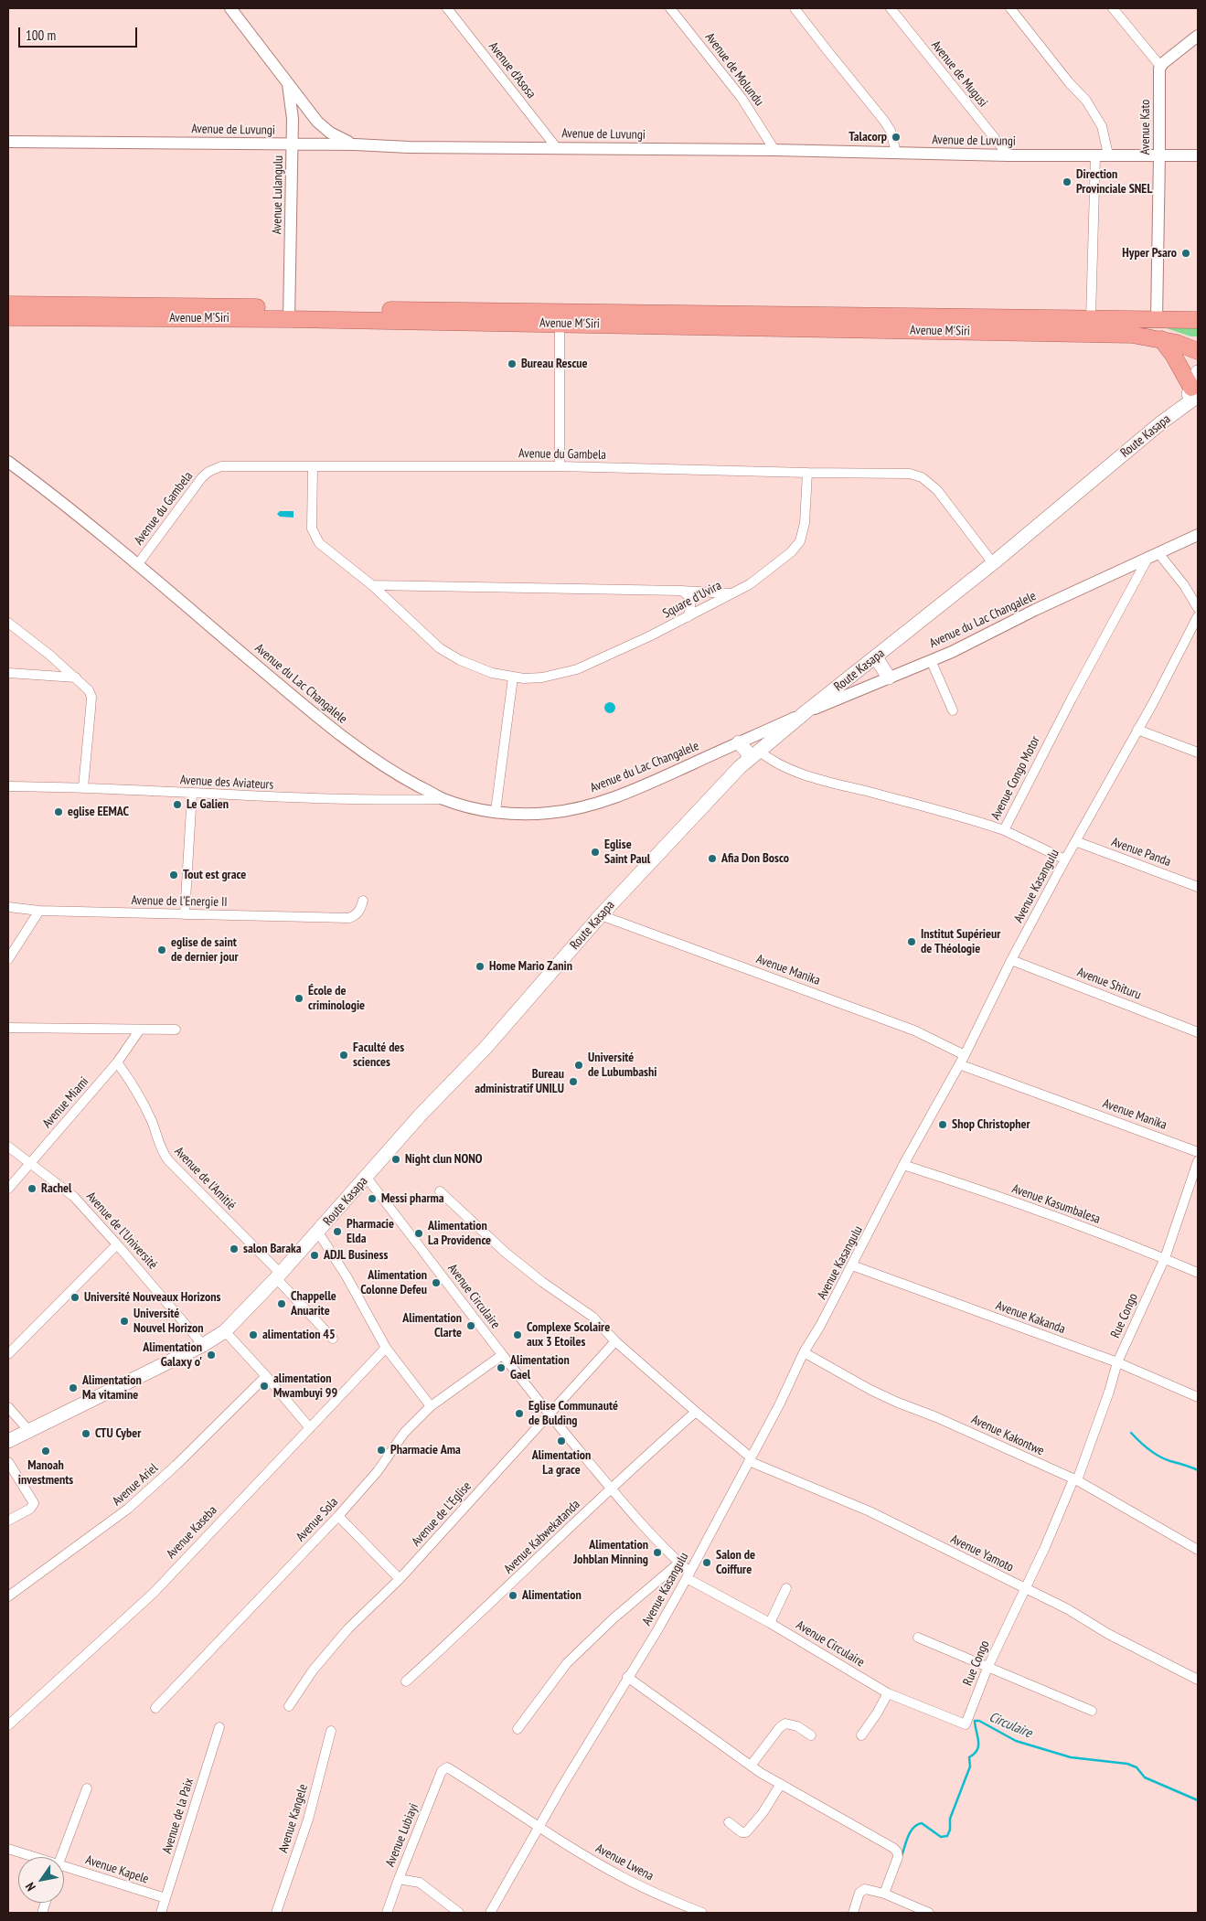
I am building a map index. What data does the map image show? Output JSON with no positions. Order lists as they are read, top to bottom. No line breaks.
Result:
{"streets":{"highway":["Avenue M'Siri"],"main road":["Route Kasapa"],"street":["Avenue de Molundu","Avenue d'Asosa","Avenue de Mugusi","Avenue Kato","Avenue de Luvungi","Avenue Lulangulu","Avenue du Gambela","Square d'Uvira","Avenue du Lac Changalele","Avenue Congo Motor","Avenue des Aviateurs","Avenue Panda","Avenue Kasangulu","Avenue de l'Energie II","Avenue Manika","Avenue Shituru","Avenue Miami","Avenue de l'Amitié","Avenue Kasumbalesa","Avenue de l'Université","Avenue Circulaire","Rue Congo","Avenue Kakanda","Avenue Kakontwe","Avenue Ariel","Avenue de L'Eglise","Avenue Sola","Avenue Kaseba","Avenue Kabwekatanda","Avenue Yamoto","Avenue de la Paix","Avenue Kangele","Avenue Lubiayi","Avenue Lwena","Avenue Kapele"]},"crossings":[["Avenue de Molundu","Avenue de Luvungi"],["Avenue d'Asosa","Avenue de Luvungi"],["Avenue de Mugusi","Avenue de Luvungi"],["Avenue Kato","Avenue de Luvungi"],["Avenue Kato","Avenue M'Siri"],["Avenue de Luvungi","Avenue Lulangulu"],["Avenue Lulangulu","Avenue M'Siri"],["Route Kasapa","Avenue du Gambela"],["Route Kasapa","Avenue du Lac Changalele"],["Route Kasapa","Avenue Congo Motor"],["Route Kasapa","Avenue Manika"],["Route Kasapa","Avenue de l'Amitié"],["Route Kasapa","Avenue de l'Université"],["Route Kasapa","Avenue Circulaire"],["Avenue du Gambela","Avenue du Lac Changalele"],["Avenue du Lac Changalele","Avenue Congo Motor"],["Avenue du Lac Changalele","Avenue des Aviateurs"],["Avenue Panda","Avenue Kasangulu"],["Avenue Kasangulu","Avenue Manika"],["Avenue Kasangulu","Avenue Shituru"],["Avenue Kasangulu","Avenue Kasumbalesa"],["Avenue Kasangulu","Avenue Circulaire"],["Avenue Kasangulu","Avenue Kakanda"],["Avenue Kasangulu","Avenue Kakontwe"],["Avenue Kasangulu","Avenue Yamoto"],["Avenue Kasangulu","Avenue Lwena"],["Avenue Miami","Avenue de l'Amitié"],["Avenue Miami","Avenue de l'Université"],["Avenue Kasumbalesa","Rue Congo"],["Avenue Circulaire","Rue Congo"],["Avenue Circulaire","Avenue de L'Eglise"],["Avenue Circulaire","Avenue Sola"],["Avenue Circulaire","Avenue Kabwekatanda"],["Rue Congo","Avenue Kakanda"],["Rue Congo","Avenue Kakontwe"],["Rue Congo","Avenue Yamoto"],["Avenue de L'Eglise","Avenue Yamoto"],["Avenue Kabwekatanda","Avenue Yamoto"],["Avenue de la Paix","Avenue Kapele"],["Avenue Lubiayi","Avenue Lwena"]],"water":["Circulaire"],"places":["Talacorp","Direction Provinciale SNEL","Hyper Psaro","Bureau Rescue","Le Galien","eglise EEMAC","Eglise Saint Paul","Afia Don Bosco","Tout est grace","Institut Supérieur de Théologie","eglise de saint de dernier jour","Home Mario Zanin","École de criminologie","Faculté des sciences","Université de Lubumbashi","Bureau administratif UNILU","Shop Christopher","Night clun NONO","Rachel","Messi pharma","Pharmacie Elda","Alimentation La Providence","salon Baraka","ADJL Business","Alimentation Colonne Defeu","Université Nouveaux Horizons","Chappelle Anuarite","Université Nouvel Horizon","Alimentation Clarte","alimentation 45","Complexe Scolaire aux 3 Etoiles","Alimentation Galaxy o'","Alimentation Gael","alimentation Mwambuyi 99","Alimentation Ma vitamine","Eglise Communauté de Bulding","CTU Cyber","Alimentation La grace","Pharmacie Ama","Manoah investments","Alimentation Johblan Minning","Salon de Coiffure","Alimentation"],"scale_bar":"100 m","north":"bottom left"}
